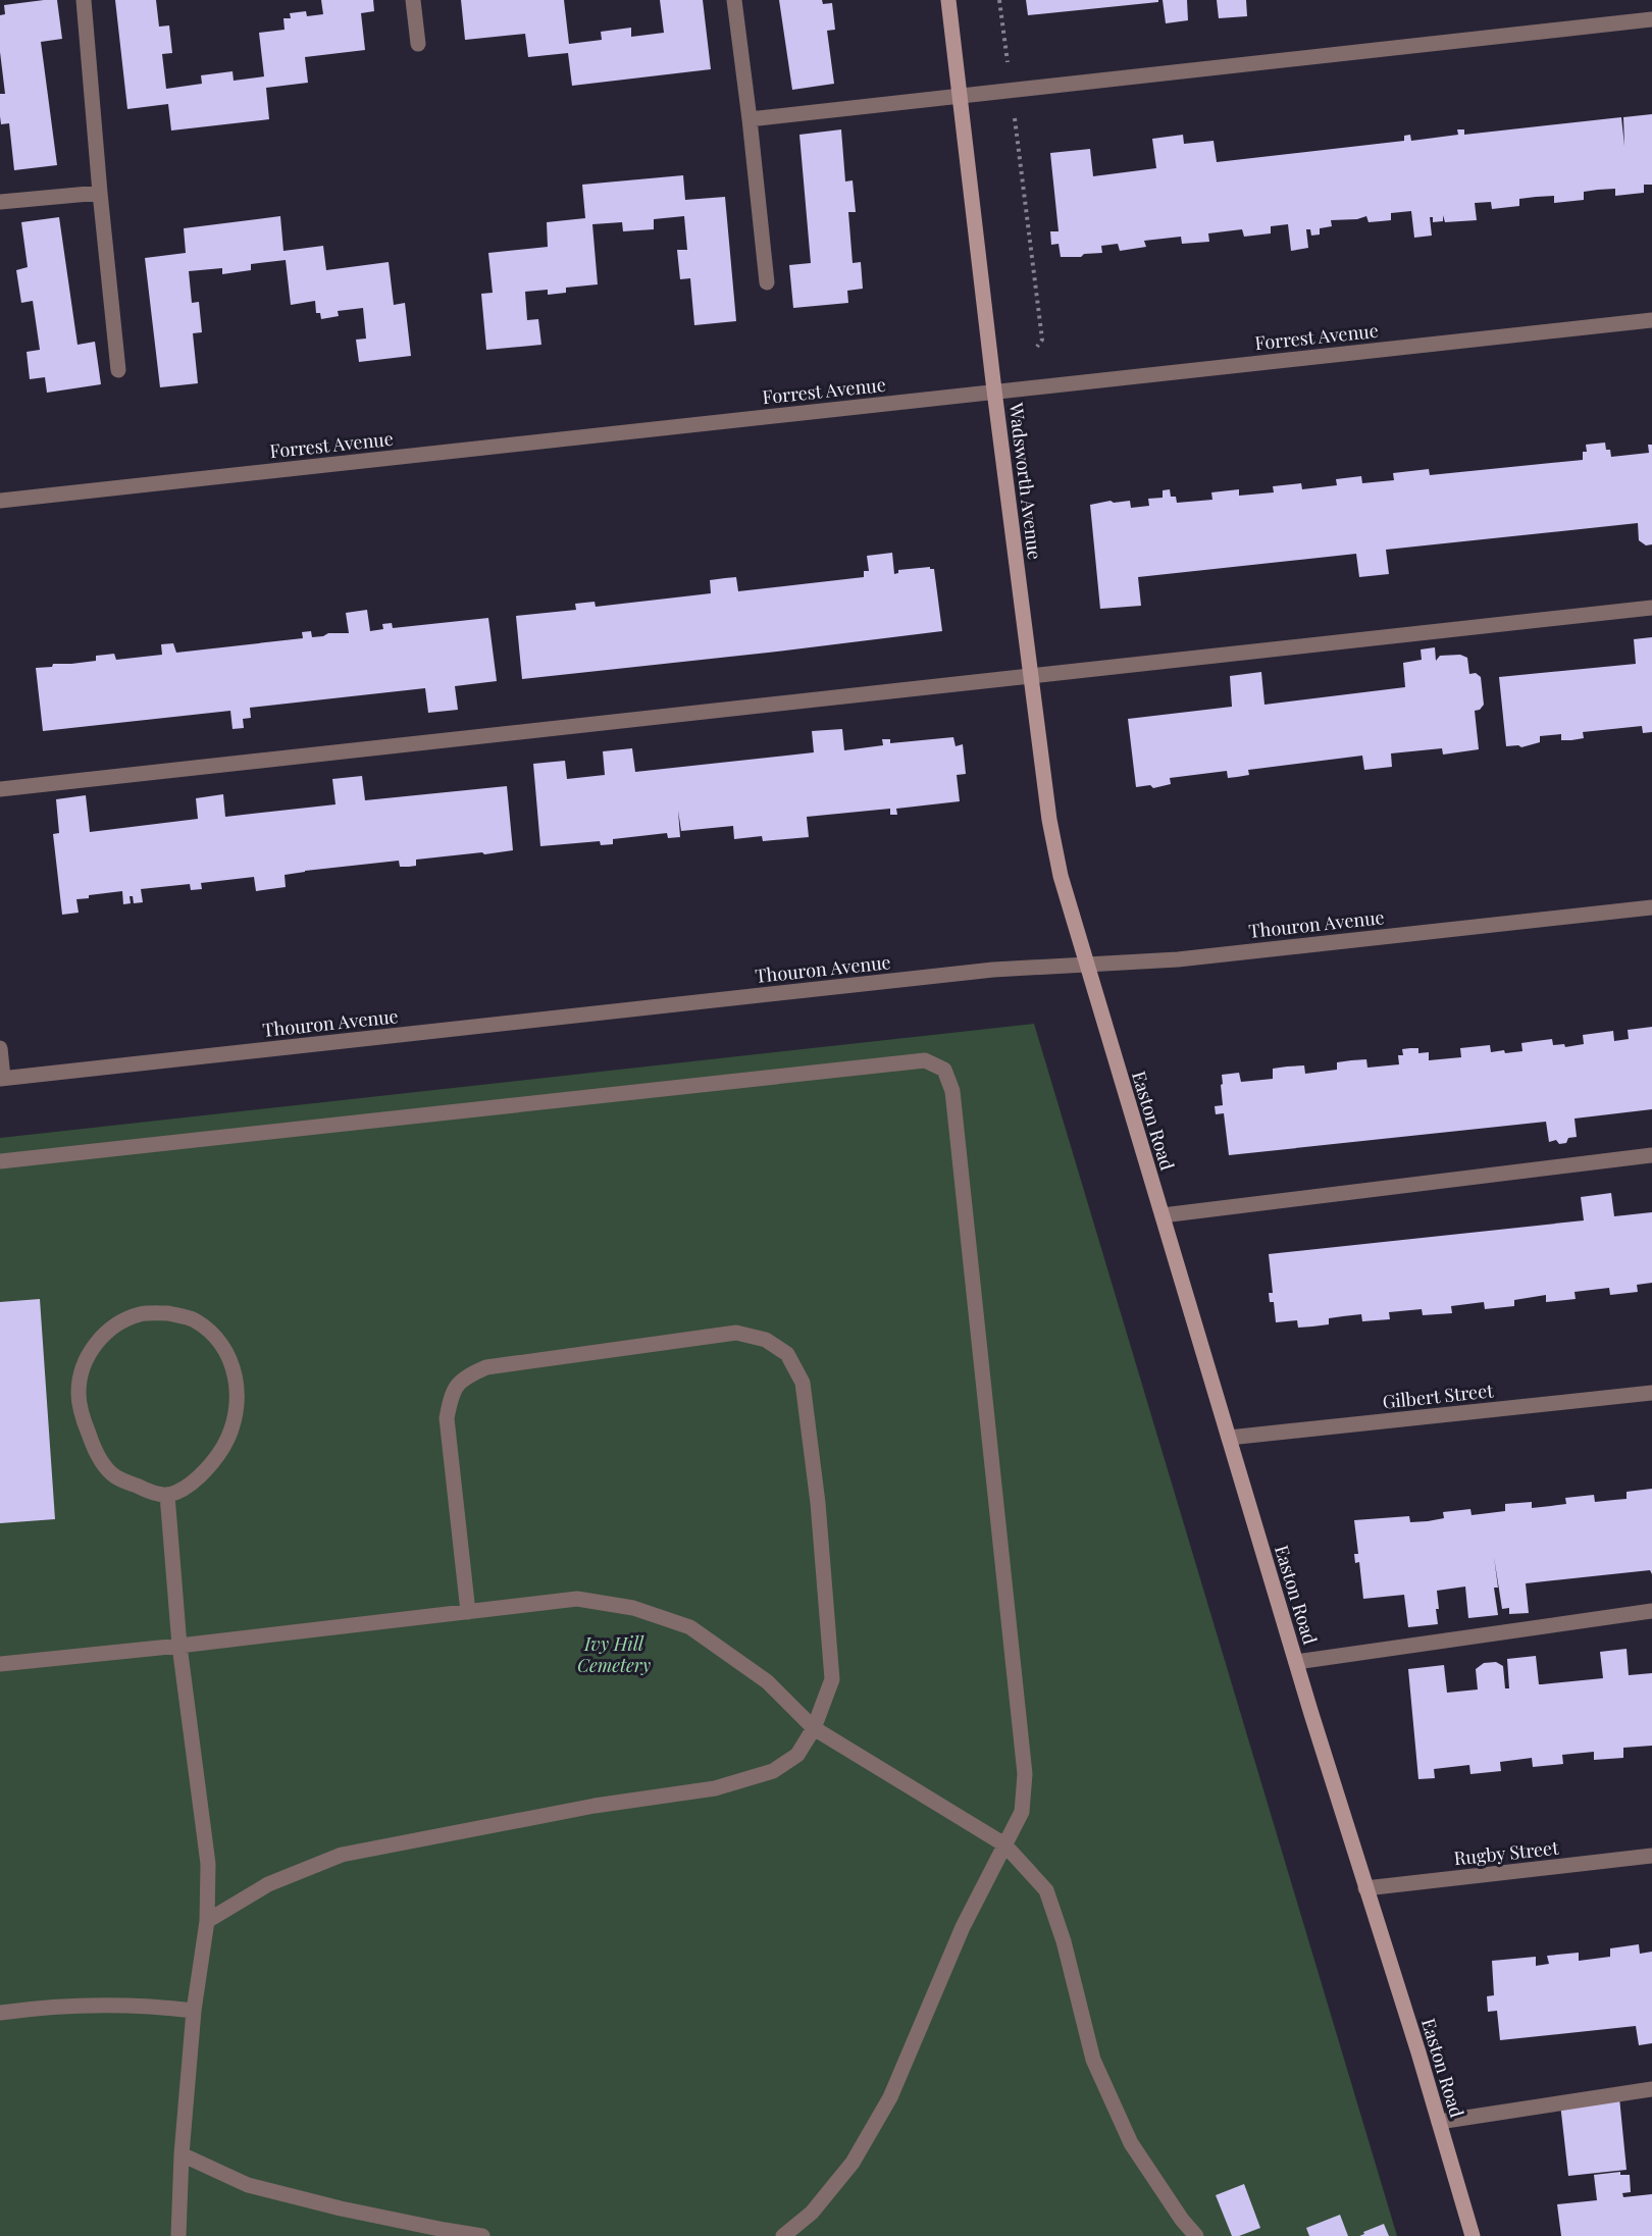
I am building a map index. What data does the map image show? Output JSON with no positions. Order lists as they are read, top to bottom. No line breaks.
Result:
{"streets":{"main road":["Wadsworth Avenue","Easton Road"],"street":["Forrest Avenue","Thouron Avenue","Gilbert Street","Rugby Street"]},"crossings":[["Forrest Avenue","Wadsworth Avenue"],["Wadsworth Avenue","Thouron Avenue"],["Wadsworth Avenue","Easton Road"],["Thouron Avenue","Easton Road"],["Easton Road","Gilbert Street"],["Easton Road","Rugby Street"]],"parks":["Ivy Hill Cemetery"]}
